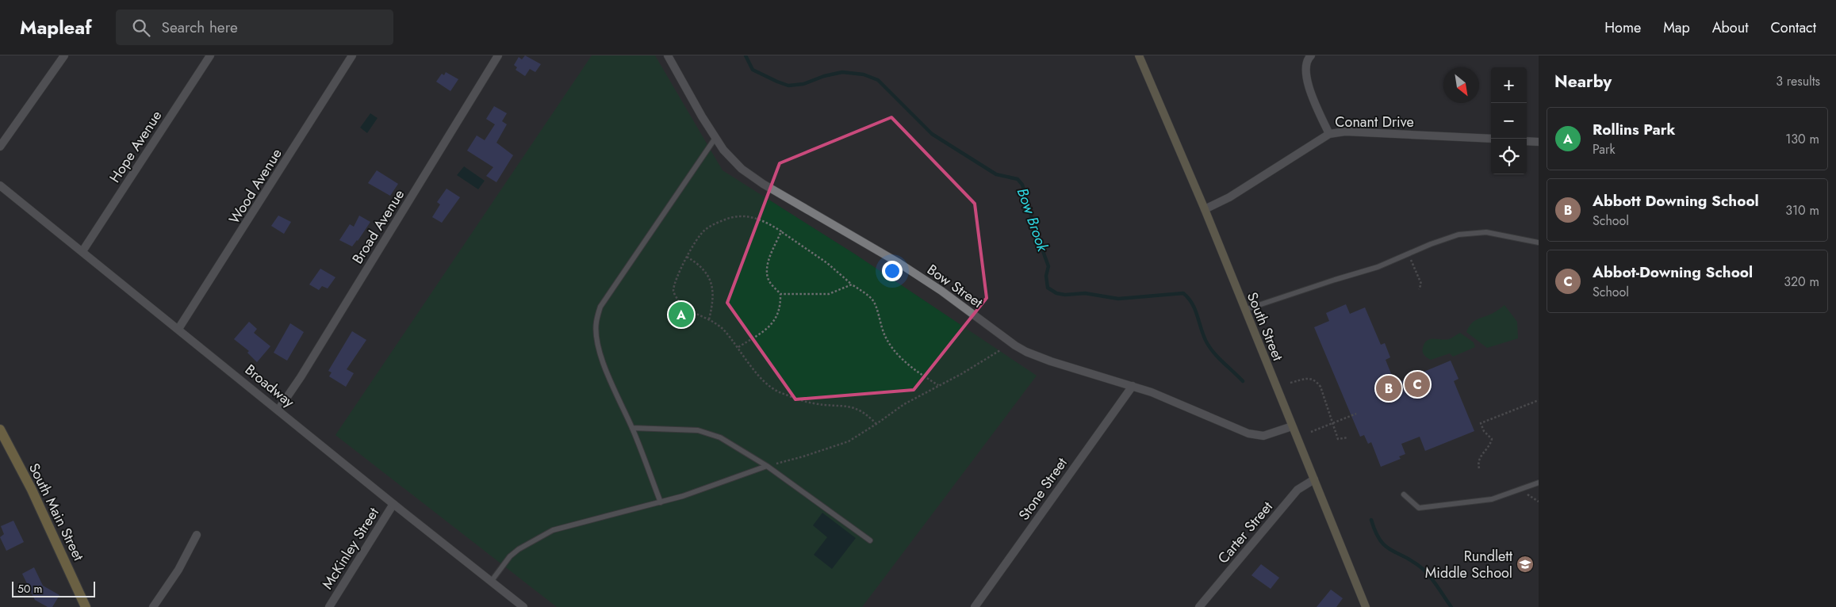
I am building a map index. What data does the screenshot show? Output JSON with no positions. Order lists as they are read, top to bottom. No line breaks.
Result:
{"streets":{"main road":["South Street","South Main Street"],"street":["Conant Drive","Hope Avenue","Wood Avenue","Broad Avenue","Bow Street","Broadway","Stone Street","Carter Street","McKinley Street"]},"crossings":[["Conant Drive","South Street"],["Hope Avenue","Broadway"],["Wood Avenue","Broadway"],["Broad Avenue","Broadway"],["Bow Street","South Street"],["Bow Street","Stone Street"],["South Street","Carter Street"],["Broadway","McKinley Street"]],"water":["Bow Brook"],"places":{"school or university":["Rundlett Middle School"]},"scale_bar":"50 m","north":"bottom right","page":{"header":"Mapleaf","search":"Search here","nav":["Home","Map","About","Contact"],"heading":["Nearby","3 results"],"map_buttons":["+","−"],"list":[{"mark":"A","name":"Rollins Park","note":"Park","value":"130 m"},{"mark":"B","name":"Abbott Downing School","note":"School","value":"310 m"},{"mark":"C","name":"Abbot-Downing School","note":"School","value":"320 m"}],"pins":["A","C","B"],"scale":"50 m"}}
